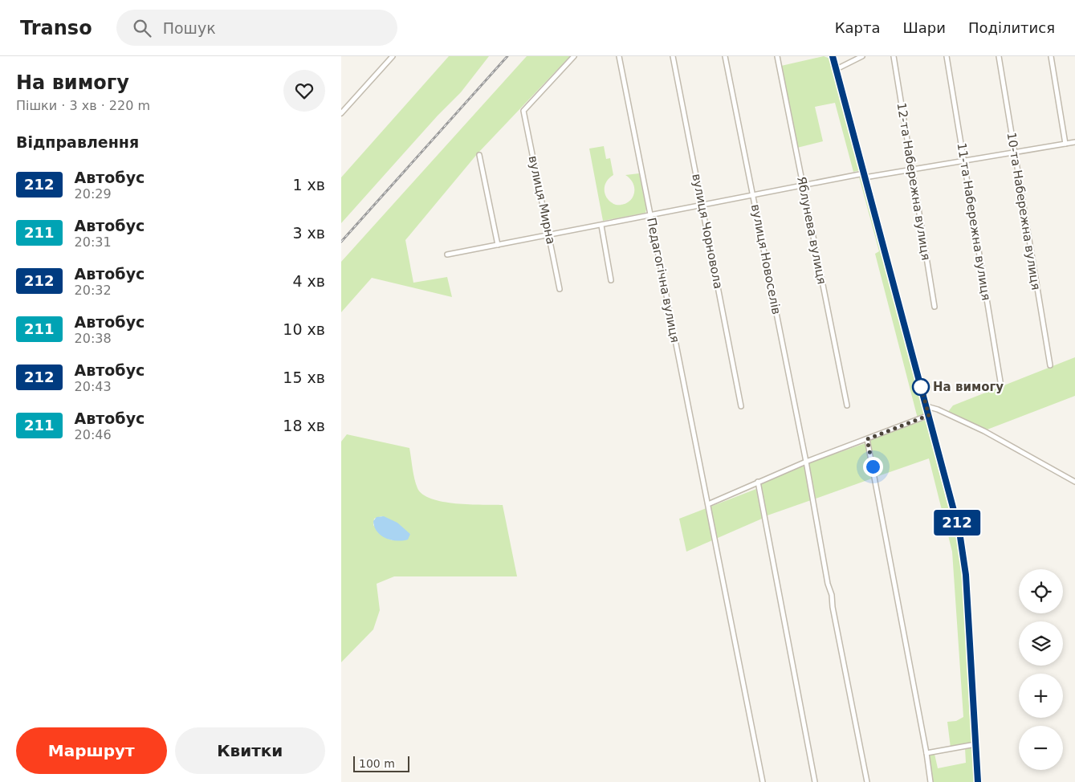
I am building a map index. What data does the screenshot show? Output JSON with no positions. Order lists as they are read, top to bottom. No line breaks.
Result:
{"streets":{"street":["12-та Набережна вулиця","вулиця Мирна","10-та Набережна вулиця","11-та Набережна вулиця","Яблунева вулиця","вулиця Чорновола","вулиця Новоселів","Педагогічна вулиця"]},"places":["На вимогу"],"lines":["bus line 212"],"scale_bar":"100 m","page":{"header":"Transo","search":"Пошук","nav":["Карта","Шари","Поділитися"],"heading":[["На вимогу","Пішки · 3 хв · 220 m"],"Відправлення"],"on_map":"212","list":[{"mark":"212","name":"Автобус","note":"20:29","value":"1 хв"},{"mark":"211","name":"Автобус","note":"20:31","value":"3 хв"},{"mark":"212","name":"Автобус","note":"20:32","value":"4 хв"},{"mark":"211","name":"Автобус","note":"20:38","value":"10 хв"},{"mark":"212","name":"Автобус","note":"20:43","value":"15 хв"},{"mark":"211","name":"Автобус","note":"20:46","value":"18 хв"}],"map_buttons":["+","−"],"buttons":["Маршрут","Квитки"],"scale":"100 m"}}
